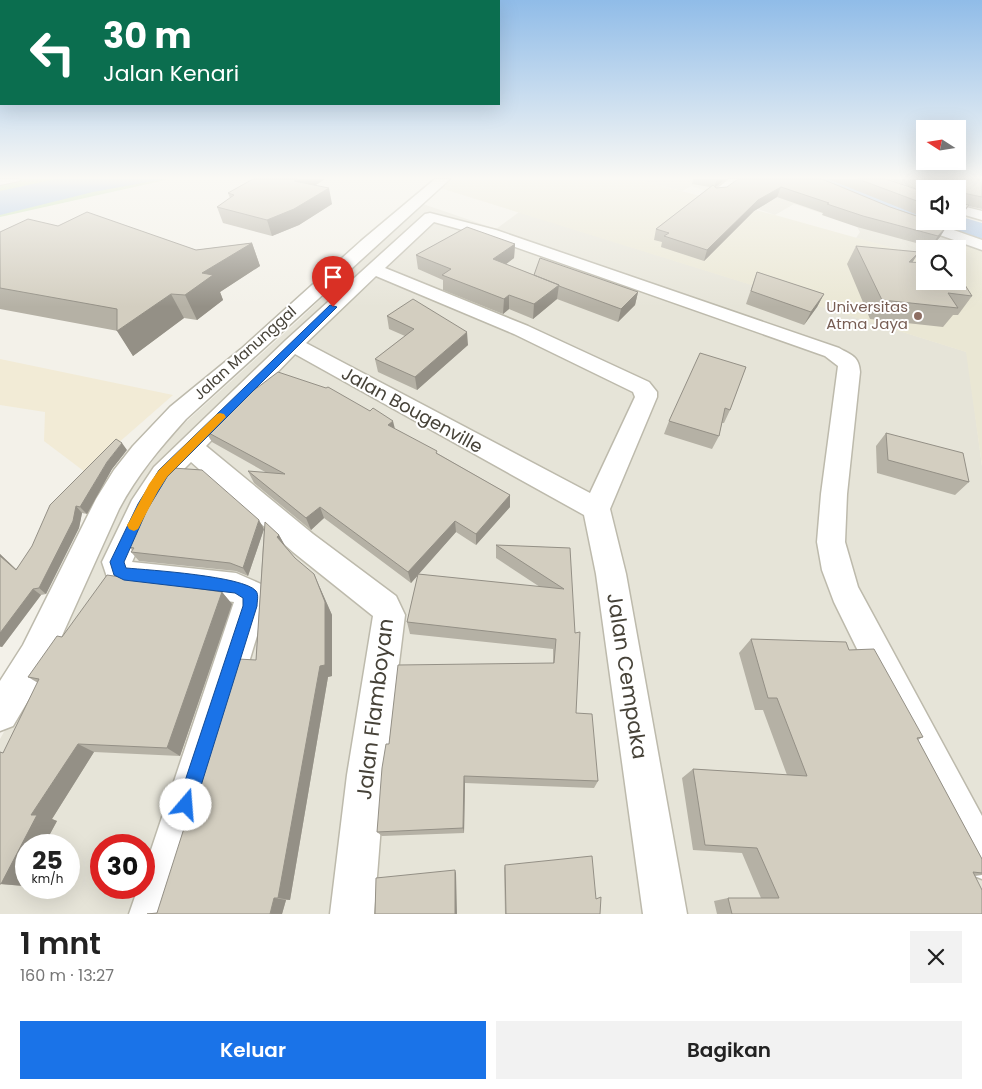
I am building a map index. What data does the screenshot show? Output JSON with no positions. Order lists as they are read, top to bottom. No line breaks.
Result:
{"streets":{"street":["Jalan Manunggal","Jalan Bougenville","Jalan Cempaka","Jalan Flamboyan"]},"crossings":[["Jalan Bougenville","Jalan Cempaka"]],"places":["Universitas Atma Jaya"],"north":"left","page":{"turn":["30 m","Jalan Kenari"],"speed":"25 km/h","limit":"30","heading":["1 mnt","160 m · 13:27"],"buttons":["Keluar","Bagikan"]}}
